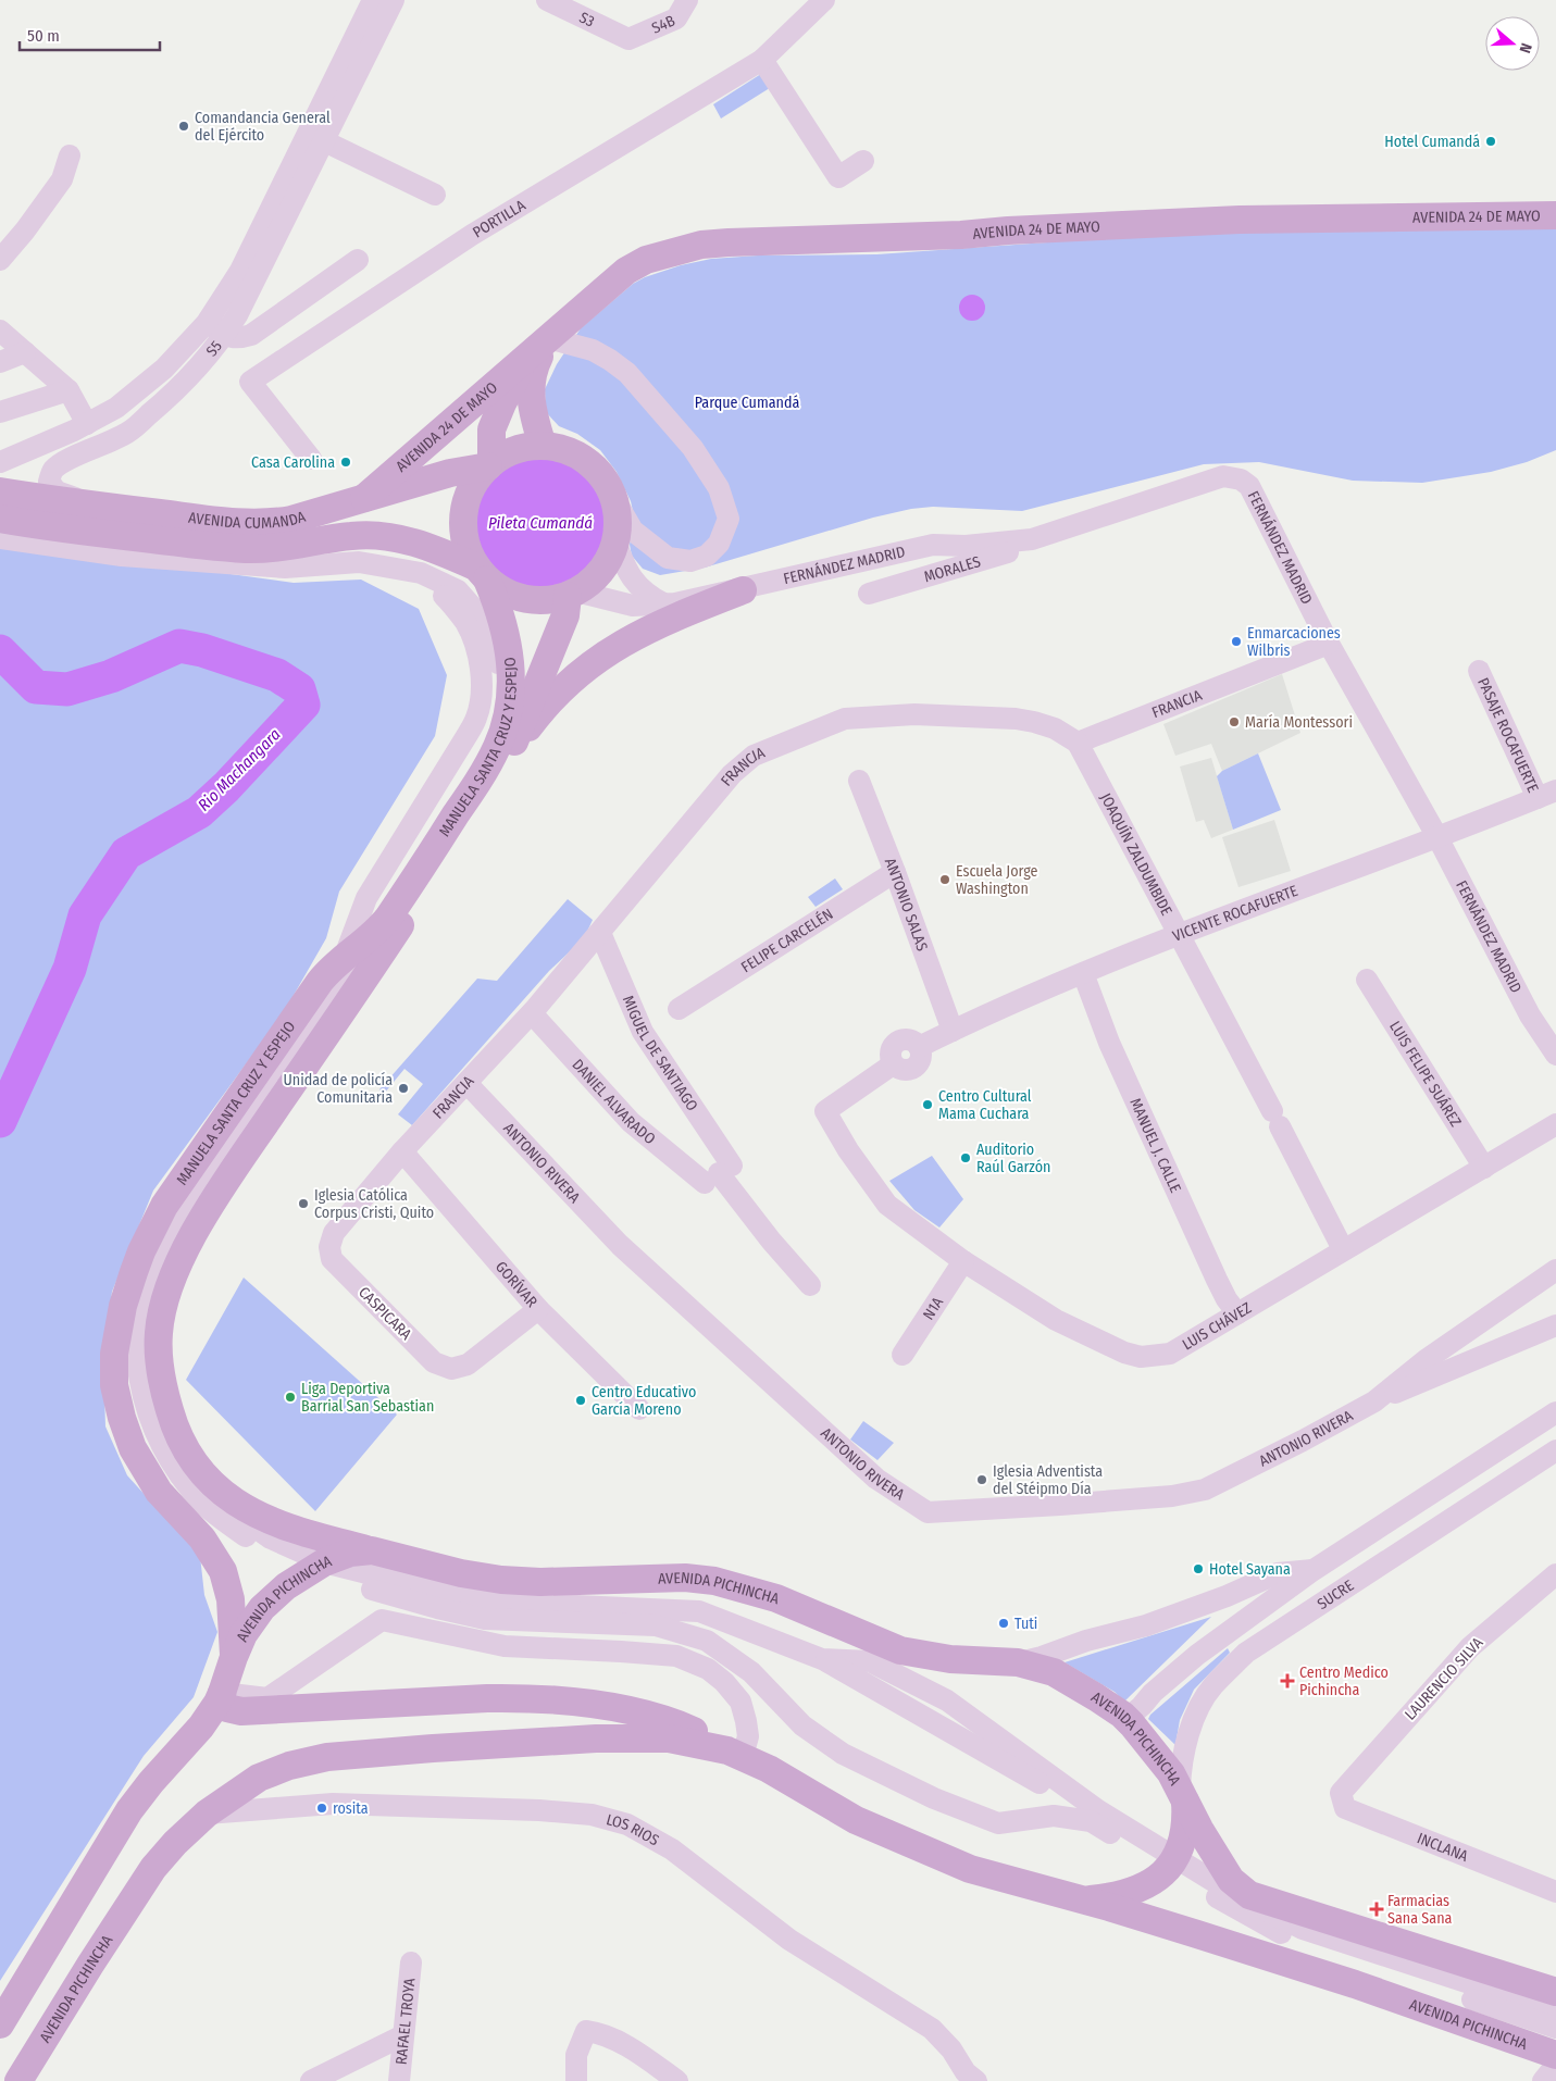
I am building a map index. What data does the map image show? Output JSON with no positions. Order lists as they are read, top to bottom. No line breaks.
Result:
{"streets":{"main road":["AVENIDA 24 DE MAYO","AVENIDA CUMANDA","MANUELA SANTA CRUZ Y ESPEJO","AVENIDA PICHINCHA"],"street":["S3","S4B","PORTILLA","S5","FERNÁNDEZ MADRID","MORALES","FRANCIA","PASAJE ROCAFUERTE","JOAQUÍN ZALDUMBIDE","ANTONIO SALAS","VICENTE ROCAFUERTE","FELIPE CARCELÉN","MIGUEL DE SANTIAGO","LUIS FELIPE SUÁREZ","DANIEL ALVARADO","MANUEL J. CALLE","ANTONIO RIVERA","GORÍVAR","N1A","CASPICARA","LUIS CHÁVEZ","SUCRE","LAURENCIO SILVA","LOS RIOS","INCLANA","RAFAEL TROYA"]},"crossings":[["S3","S4B"],["AVENIDA 24 DE MAYO","AVENIDA CUMANDA"],["AVENIDA 24 DE MAYO","FERNÁNDEZ MADRID"],["AVENIDA 24 DE MAYO","MANUELA SANTA CRUZ Y ESPEJO"],["S5","AVENIDA CUMANDA"],["AVENIDA CUMANDA","FERNÁNDEZ MADRID"],["AVENIDA CUMANDA","MANUELA SANTA CRUZ Y ESPEJO"],["FERNÁNDEZ MADRID","MORALES"],["FERNÁNDEZ MADRID","FRANCIA"],["FERNÁNDEZ MADRID","MANUELA SANTA CRUZ Y ESPEJO"],["FERNÁNDEZ MADRID","VICENTE ROCAFUERTE"],["FRANCIA","JOAQUÍN ZALDUMBIDE"],["FRANCIA","MIGUEL DE SANTIAGO"],["FRANCIA","DANIEL ALVARADO"],["FRANCIA","ANTONIO RIVERA"],["FRANCIA","GORÍVAR"],["FRANCIA","CASPICARA"],["PASAJE ROCAFUERTE","VICENTE ROCAFUERTE"],["MANUELA SANTA CRUZ Y ESPEJO","AVENIDA PICHINCHA"],["JOAQUÍN ZALDUMBIDE","VICENTE ROCAFUERTE"],["JOAQUÍN ZALDUMBIDE","LUIS CHÁVEZ"],["ANTONIO SALAS","VICENTE ROCAFUERTE"],["ANTONIO SALAS","FELIPE CARCELÉN"],["VICENTE ROCAFUERTE","MANUEL J. CALLE"],["VICENTE ROCAFUERTE","LUIS CHÁVEZ"],["MIGUEL DE SANTIAGO","DANIEL ALVARADO"],["LUIS FELIPE SUÁREZ","LUIS CHÁVEZ"],["MANUEL J. CALLE","LUIS CHÁVEZ"],["GORÍVAR","CASPICARA"],["N1A","LUIS CHÁVEZ"],["AVENIDA PICHINCHA","SUCRE"],["AVENIDA PICHINCHA","LOS RIOS"],["LAURENCIO SILVA","INCLANA"]],"water":["Pileta Cumandá","Rio Machangara"],"parks":["Parque Cumandá"],"places":{"other":["Comandancia General del Ejército","Hotel Cumandá","Casa Carolina","Enmarcaciones Wilbris","María Montessori","Escuela Jorge Washington","Unidad de policía Comunitaria","Centro Cultural Mama Cuchara","Auditorio Raúl Garzón","Iglesia Católica Corpus Cristi, Quito","Liga Deportiva Barrial San Sebastian","Centro Educativo García Moreno","Iglesia Adventista del Stéipmo Día","Hotel Sayana","Tuti","rosita"],"health":["Centro Medico Pichincha","Farmacias Sana Sana"]},"scale_bar":"50 m","north":"right"}
